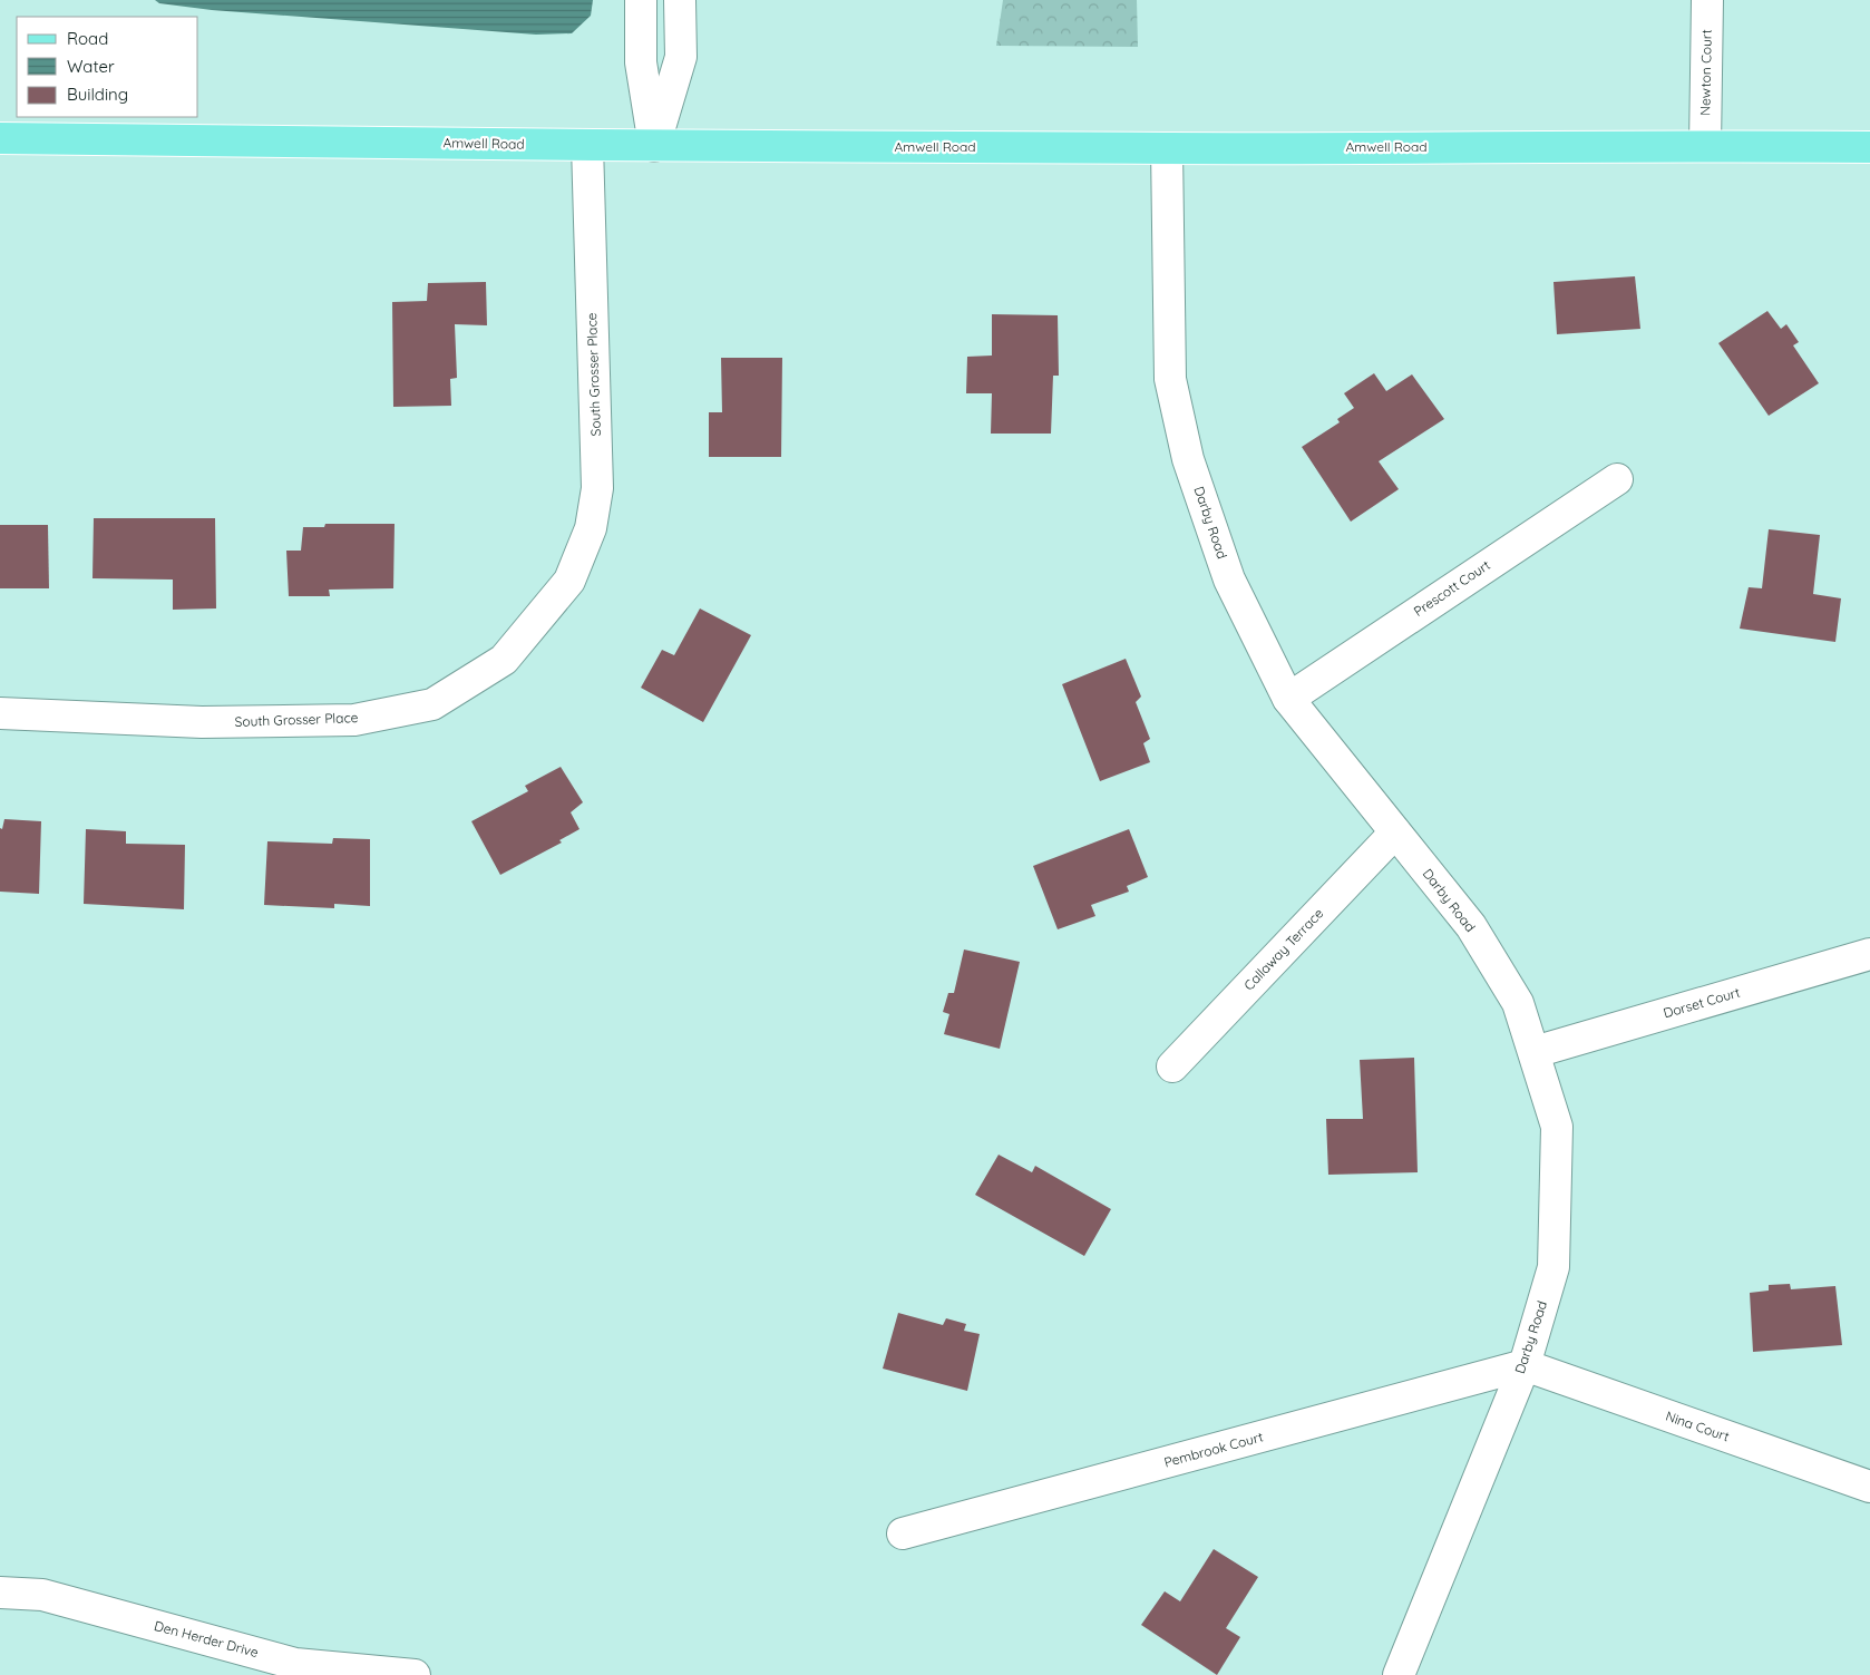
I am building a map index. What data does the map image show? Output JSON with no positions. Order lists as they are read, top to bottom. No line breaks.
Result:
{"streets":{"main road":["Amwell Road"],"street":["Newton Court","South Grosser Place","Darby Road","Prescott Court","Callaway Terrace","Dorset Court","Nina Court","Pembrook Court","Den Herder Drive"]},"crossings":[["Newton Court","Amwell Road"],["Amwell Road","South Grosser Place"],["Amwell Road","Darby Road"],["Darby Road","Prescott Court"],["Darby Road","Callaway Terrace"],["Darby Road","Dorset Court"],["Darby Road","Nina Court"],["Darby Road","Pembrook Court"],["Nina Court","Pembrook Court"]],"legend":["Road","Water","Building"]}
